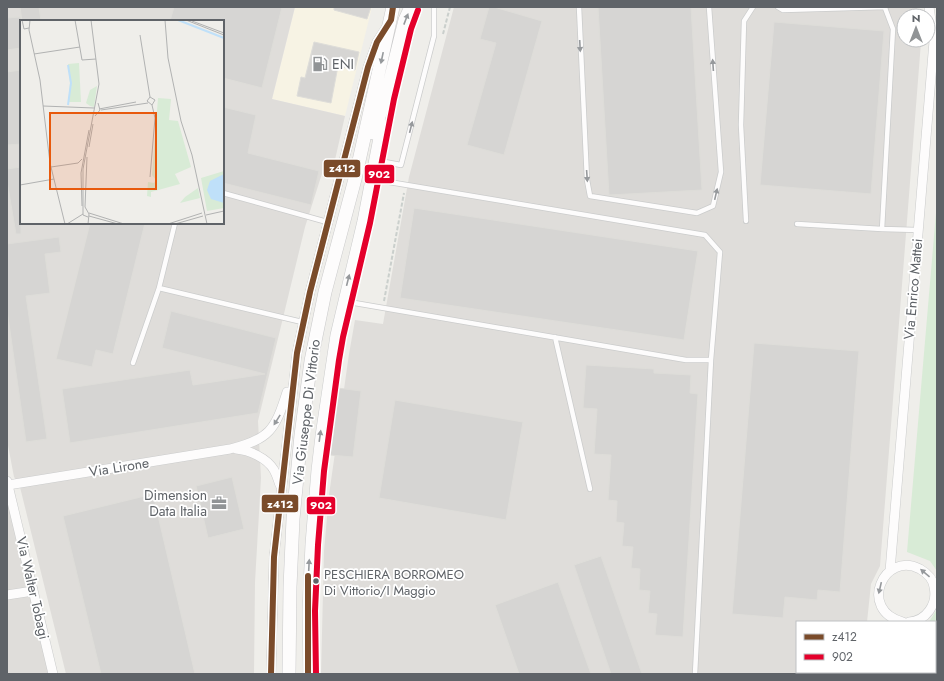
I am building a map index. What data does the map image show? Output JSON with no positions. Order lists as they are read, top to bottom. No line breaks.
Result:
{"streets":{"main road":["Via Giuseppe Di Vittorio"],"street":["Via Enrico Mattei","Via Lirone","Via Walter Tobagi"]},"crossings":[["Via Giuseppe Di Vittorio","Via Lirone"],["Via Lirone","Via Walter Tobagi"]],"places":{"fuel station":["ENI"],"office":["Dimension Data Italia"],"other":["PESCHIERA BORROMEO Di Vittorio/I Maggio"]},"lines":["transit line z412","transit line 902"],"legend":["z412","902"],"north":"top"}
